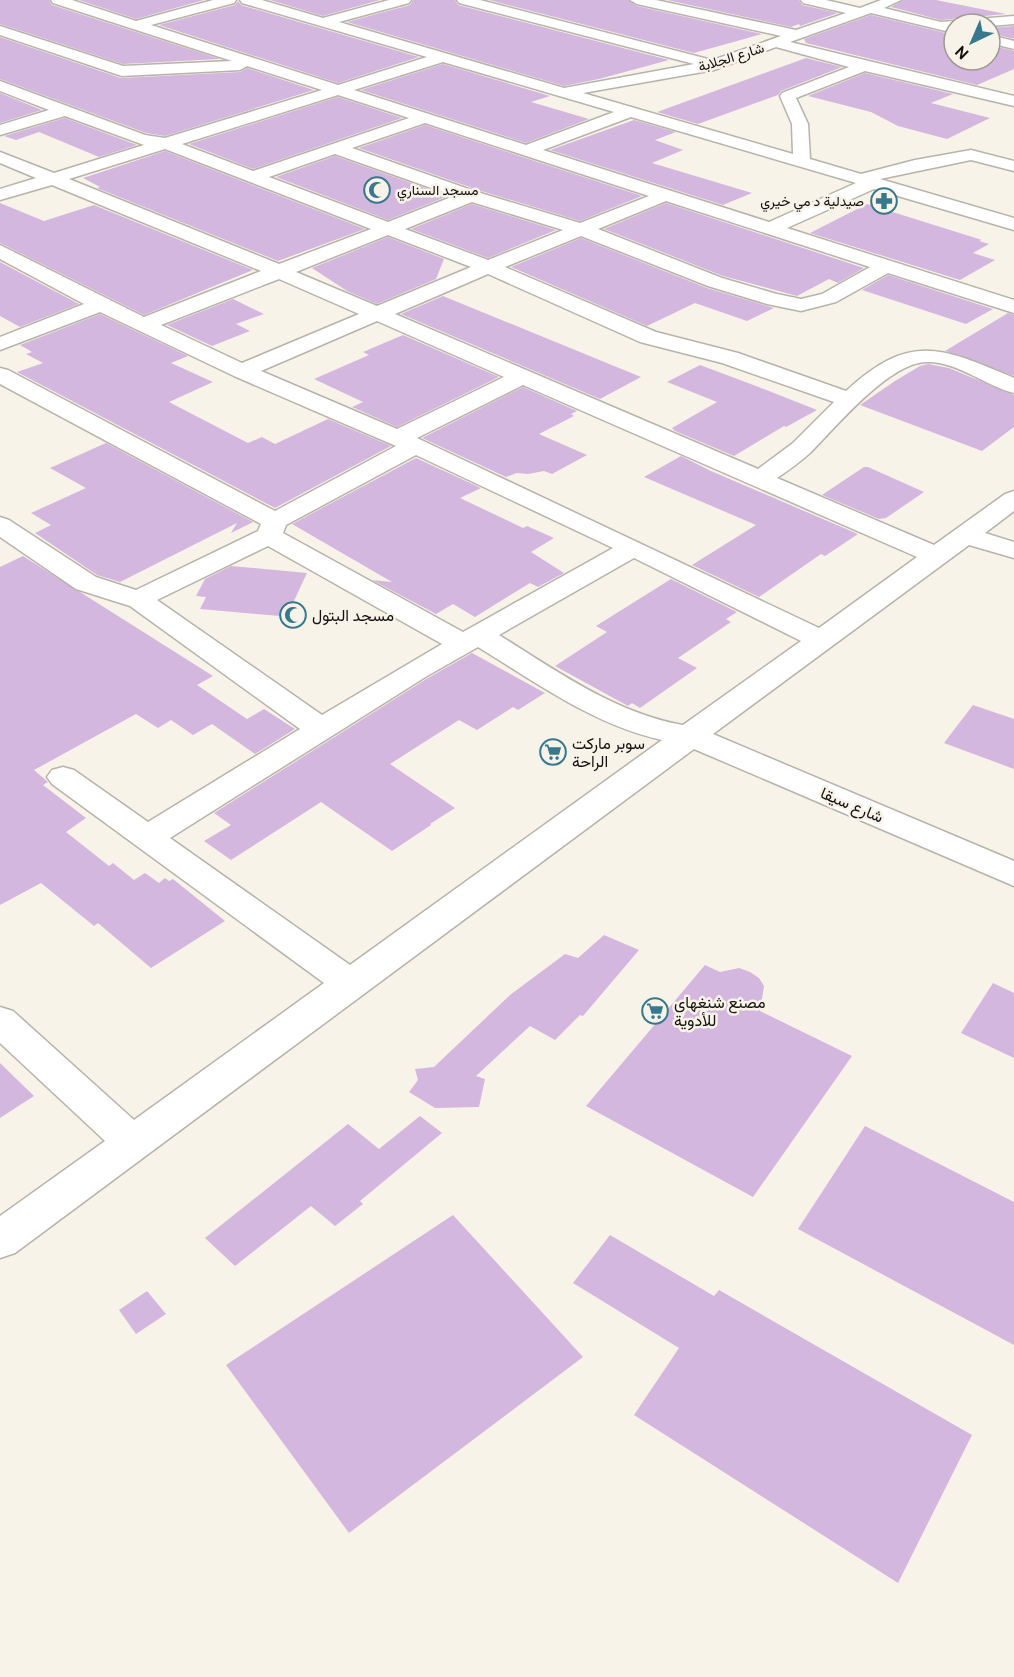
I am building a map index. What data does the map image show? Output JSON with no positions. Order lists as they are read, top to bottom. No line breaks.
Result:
{"streets":{"street":["شارع الجلابة","شارع سيقا"]},"places":{"mosque":["مسجد السناري","مسجد البتول"],"pharmacy":["صيدلية د مي خيري"],"supermarket":["سوبر ماركت الراحة","مصنع شنغهاي للأدوية"]},"north":"bottom left"}
